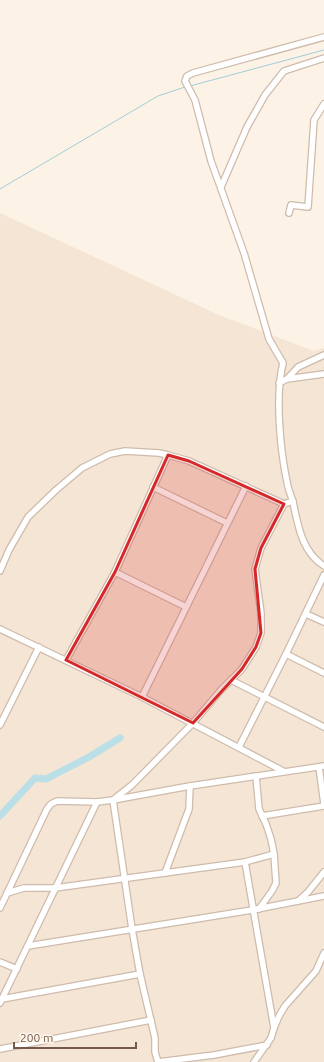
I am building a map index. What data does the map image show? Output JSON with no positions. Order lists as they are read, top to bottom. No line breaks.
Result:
{"scale_bar":"200 m"}
